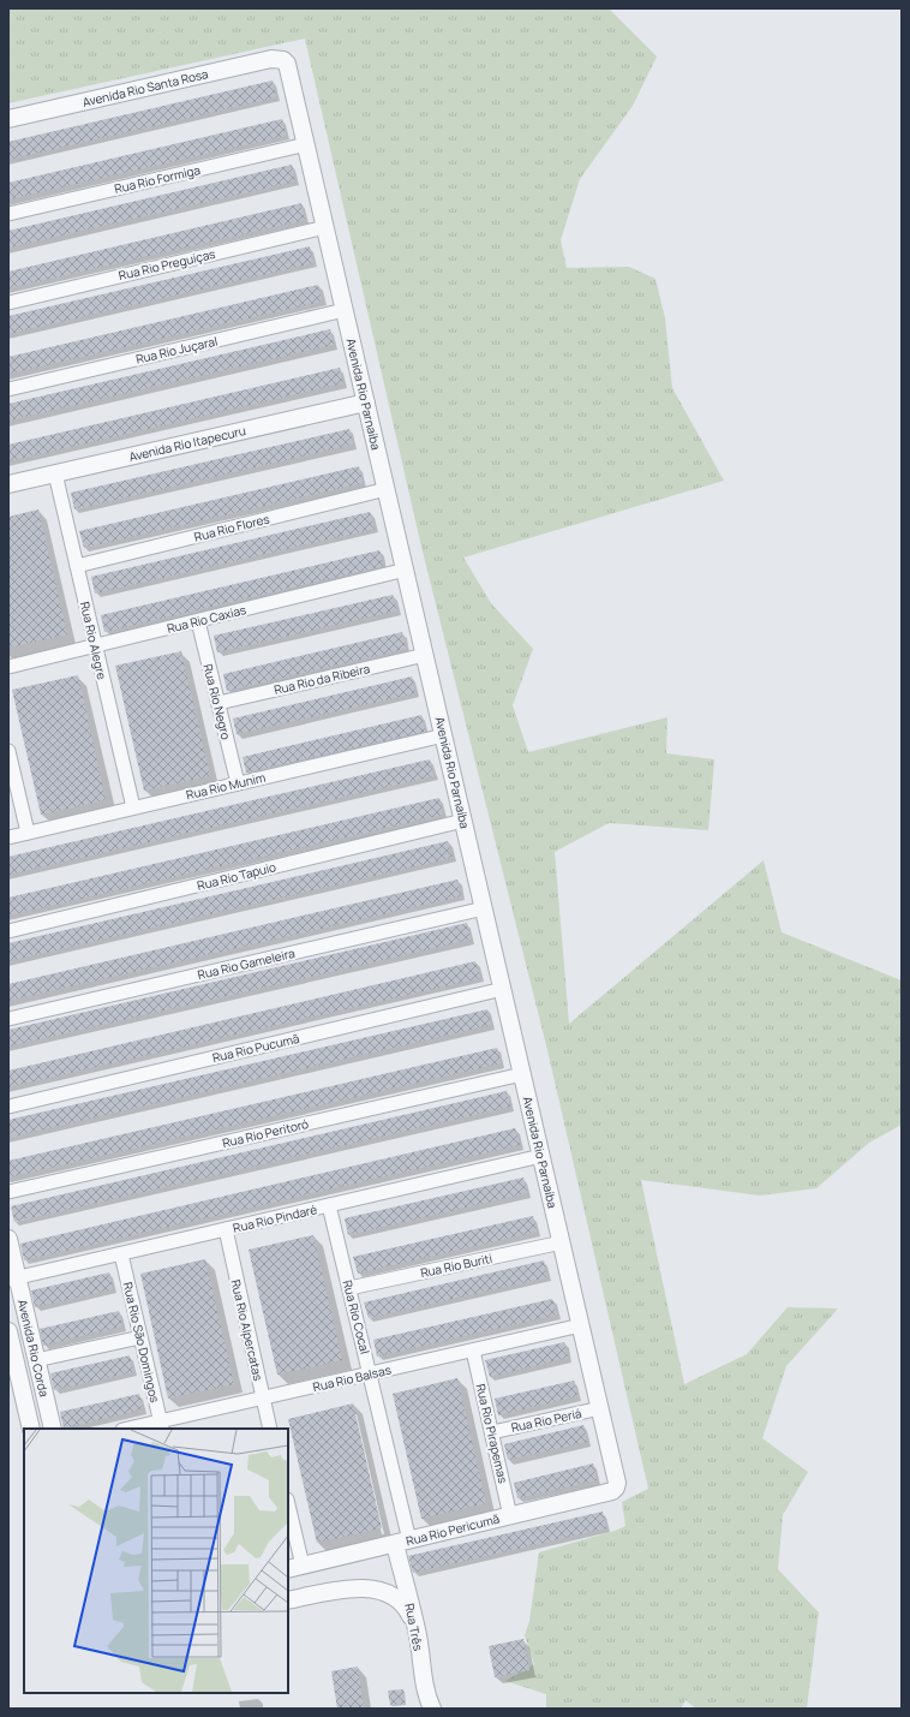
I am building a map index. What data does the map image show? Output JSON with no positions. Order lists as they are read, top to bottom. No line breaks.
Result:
{"streets":{"street":["Avenida Rio Santa Rosa","Rua Rio Formiga","Rua Rio Preguiças","Rua Rio Juçaral","Avenida Rio Parnaíba","Avenida Rio Itapecuru","Rua Rio Flores","Rua Rio Caxias","Rua Rio Alegre","Rua Rio da Ribeira","Rua Rio Negro","Rua Rio Munim","Rua Rio Tapuio","Rua Rio Gameleira","Rua Rio Pucumã","Rua Rio Peritoró","Rua Rio Pindaré","Rua Rio Buriti","Rua Rio Cocal","Rua Rio Alpercatas","Rua Rio São Domingos","Avenida Rio Corda","Rua Rio Balsas","Rua Rio Periá","Rua Rio Pirapemas","Rua Rio Pericumã","Rua Três"]},"crossings":[["Avenida Rio Santa Rosa","Avenida Rio Parnaíba"],["Rua Rio Formiga","Avenida Rio Parnaíba"],["Rua Rio Preguiças","Avenida Rio Parnaíba"],["Rua Rio Juçaral","Avenida Rio Parnaíba"],["Avenida Rio Parnaíba","Avenida Rio Itapecuru"],["Avenida Rio Parnaíba","Rua Rio Flores"],["Avenida Rio Parnaíba","Rua Rio Caxias"],["Avenida Rio Parnaíba","Rua Rio da Ribeira"],["Avenida Rio Parnaíba","Rua Rio Munim"],["Avenida Rio Parnaíba","Rua Rio Tapuio"],["Avenida Rio Parnaíba","Rua Rio Gameleira"],["Avenida Rio Parnaíba","Rua Rio Pucumã"],["Avenida Rio Parnaíba","Rua Rio Peritoró"],["Avenida Rio Parnaíba","Rua Rio Pindaré"],["Avenida Rio Parnaíba","Rua Rio Buriti"],["Avenida Rio Parnaíba","Rua Rio Balsas"],["Avenida Rio Parnaíba","Rua Rio Periá"],["Avenida Rio Parnaíba","Rua Rio Pericumã"],["Avenida Rio Itapecuru","Rua Rio Alegre"],["Rua Rio Flores","Rua Rio Alegre"],["Rua Rio Caxias","Rua Rio Alegre"],["Rua Rio Caxias","Rua Rio Negro"],["Rua Rio Alegre","Rua Rio Munim"],["Rua Rio da Ribeira","Rua Rio Negro"],["Rua Rio Negro","Rua Rio Munim"],["Rua Rio Pindaré","Rua Rio Cocal"],["Rua Rio Pindaré","Rua Rio Alpercatas"],["Rua Rio Pindaré","Rua Rio São Domingos"],["Rua Rio Pindaré","Avenida Rio Corda"],["Rua Rio Buriti","Rua Rio Cocal"],["Rua Rio Cocal","Rua Rio Balsas"],["Rua Rio Cocal","Rua Rio Pericumã"],["Rua Rio Cocal","Rua Três"],["Rua Rio Alpercatas","Rua Rio Balsas"],["Rua Rio São Domingos","Rua Rio Balsas"],["Rua Rio Balsas","Rua Rio Pirapemas"],["Rua Rio Periá","Rua Rio Pirapemas"],["Rua Rio Pirapemas","Rua Rio Pericumã"],["Rua Rio Pericumã","Rua Três"]]}
